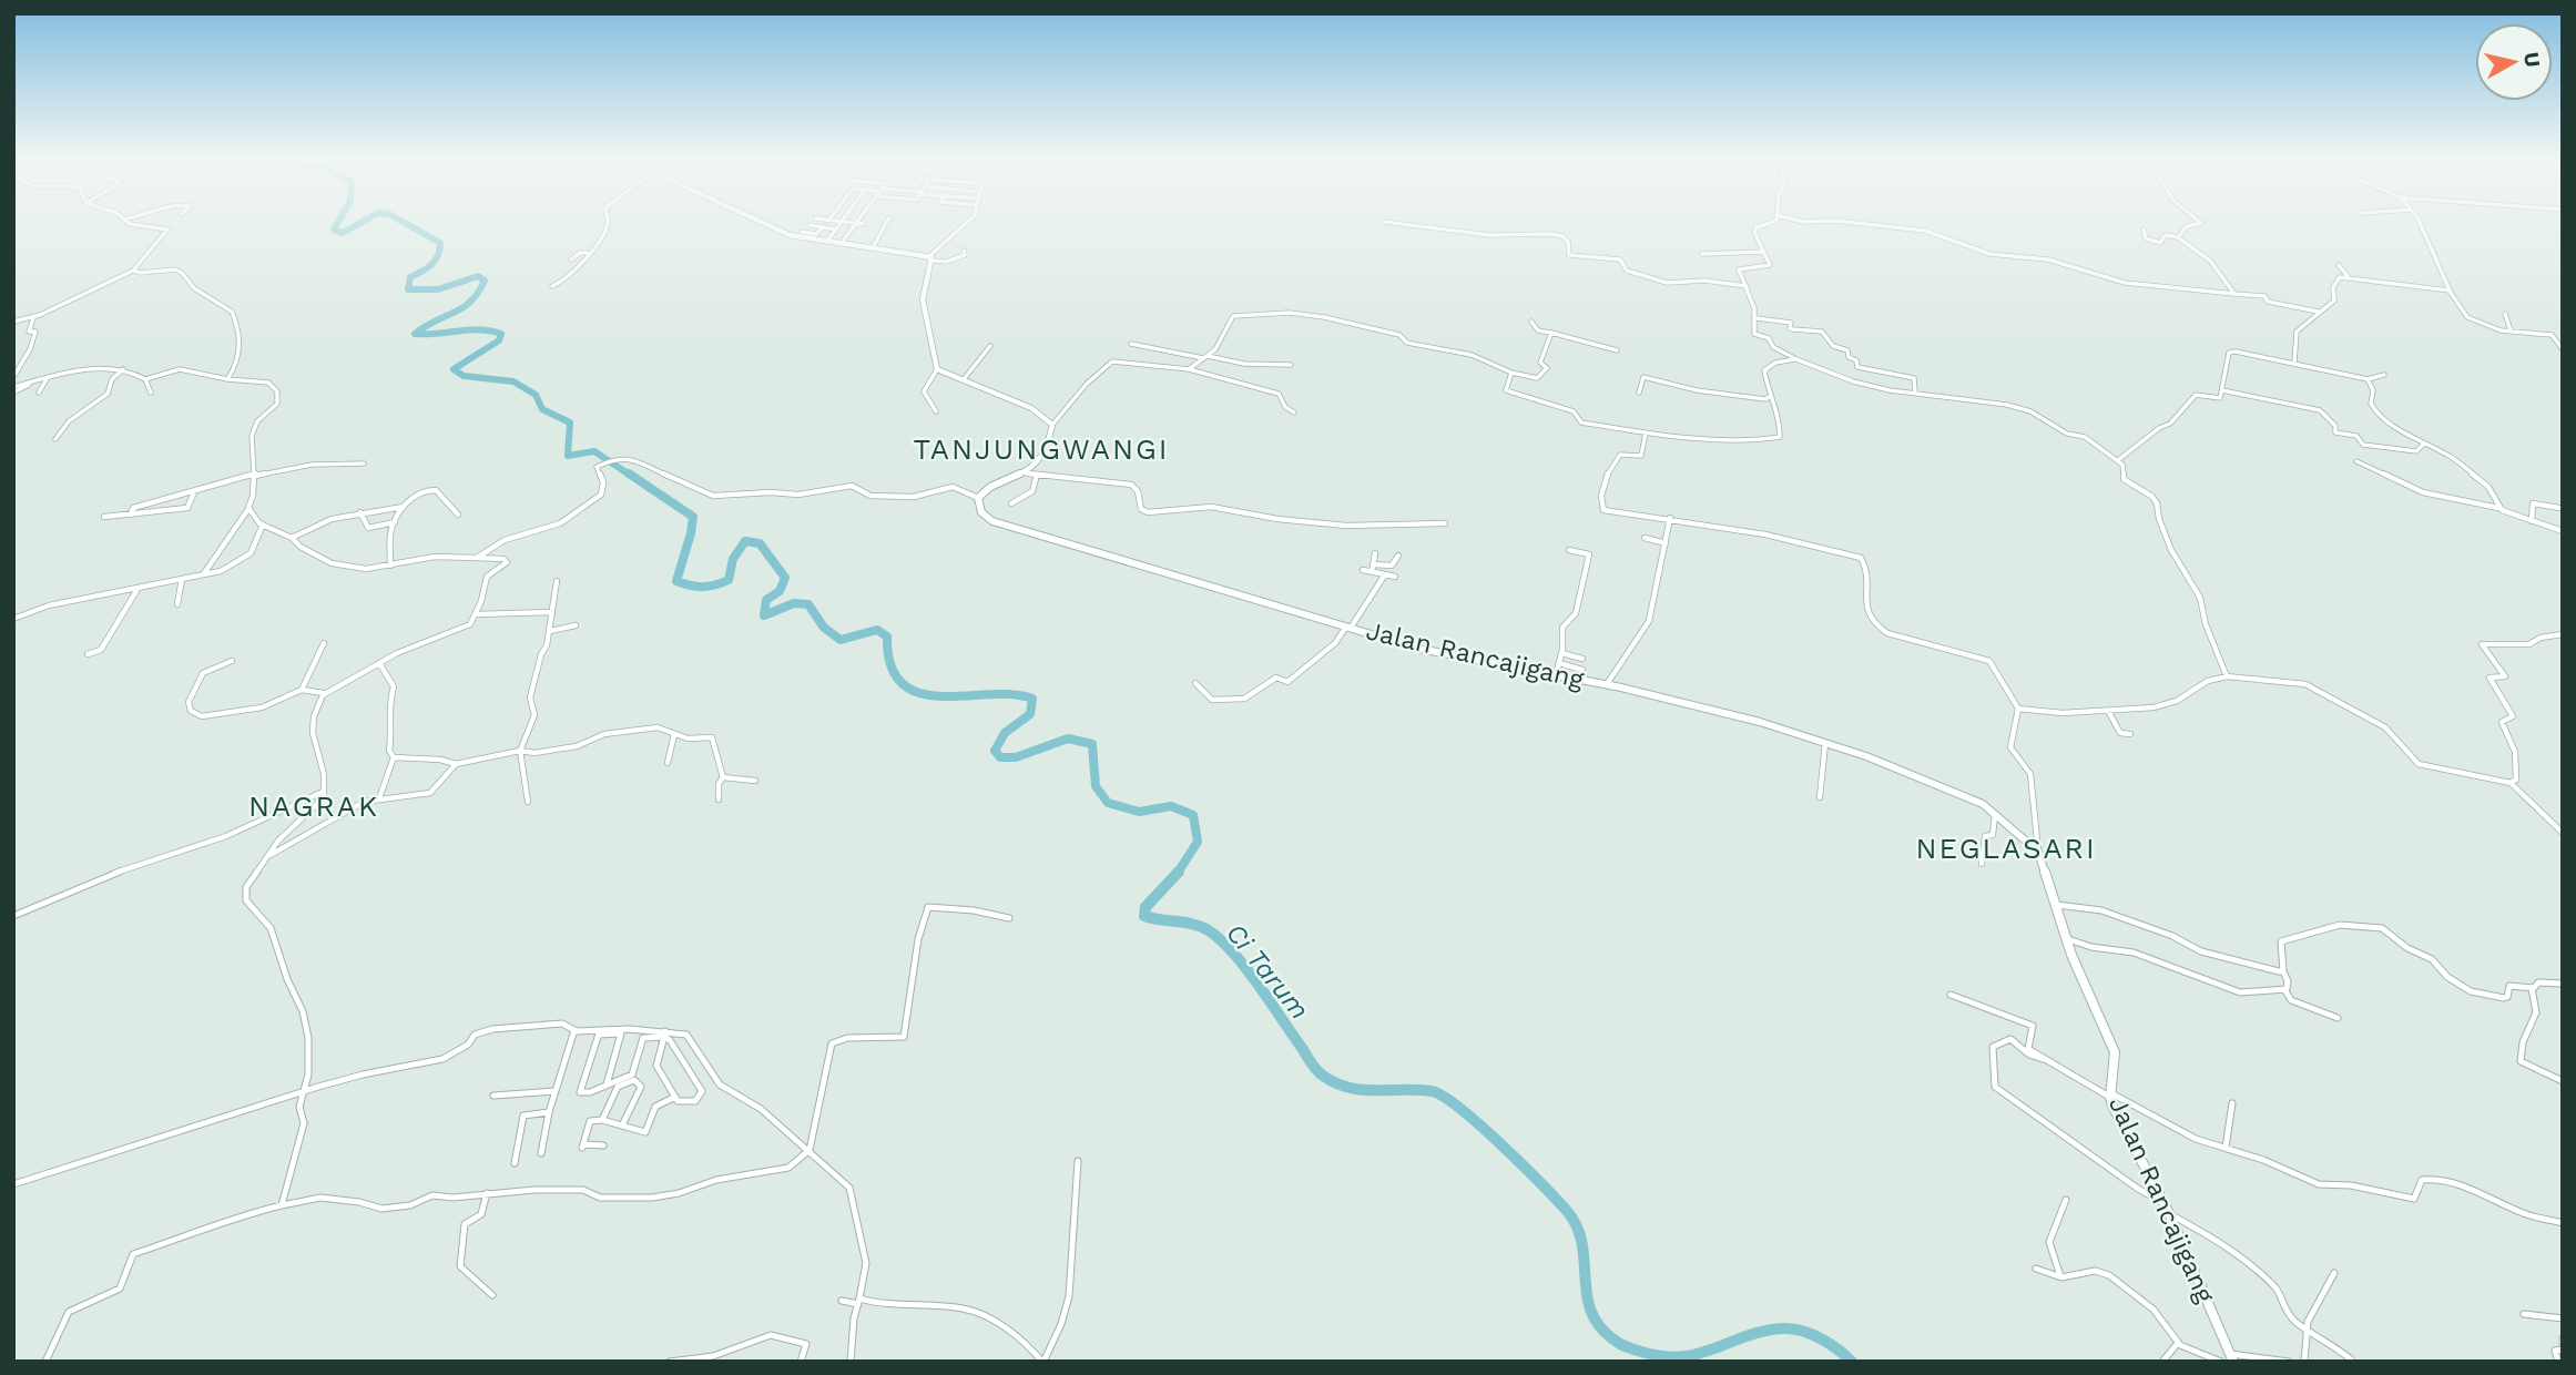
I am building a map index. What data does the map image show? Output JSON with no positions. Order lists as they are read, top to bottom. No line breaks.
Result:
{"streets":{"main road":["Jalan Rancajigang"]},"districts":["TANJUNGWANGI","NAGRAK","NEGLASARI"],"water":["Ci Tarum"],"north":"right"}
